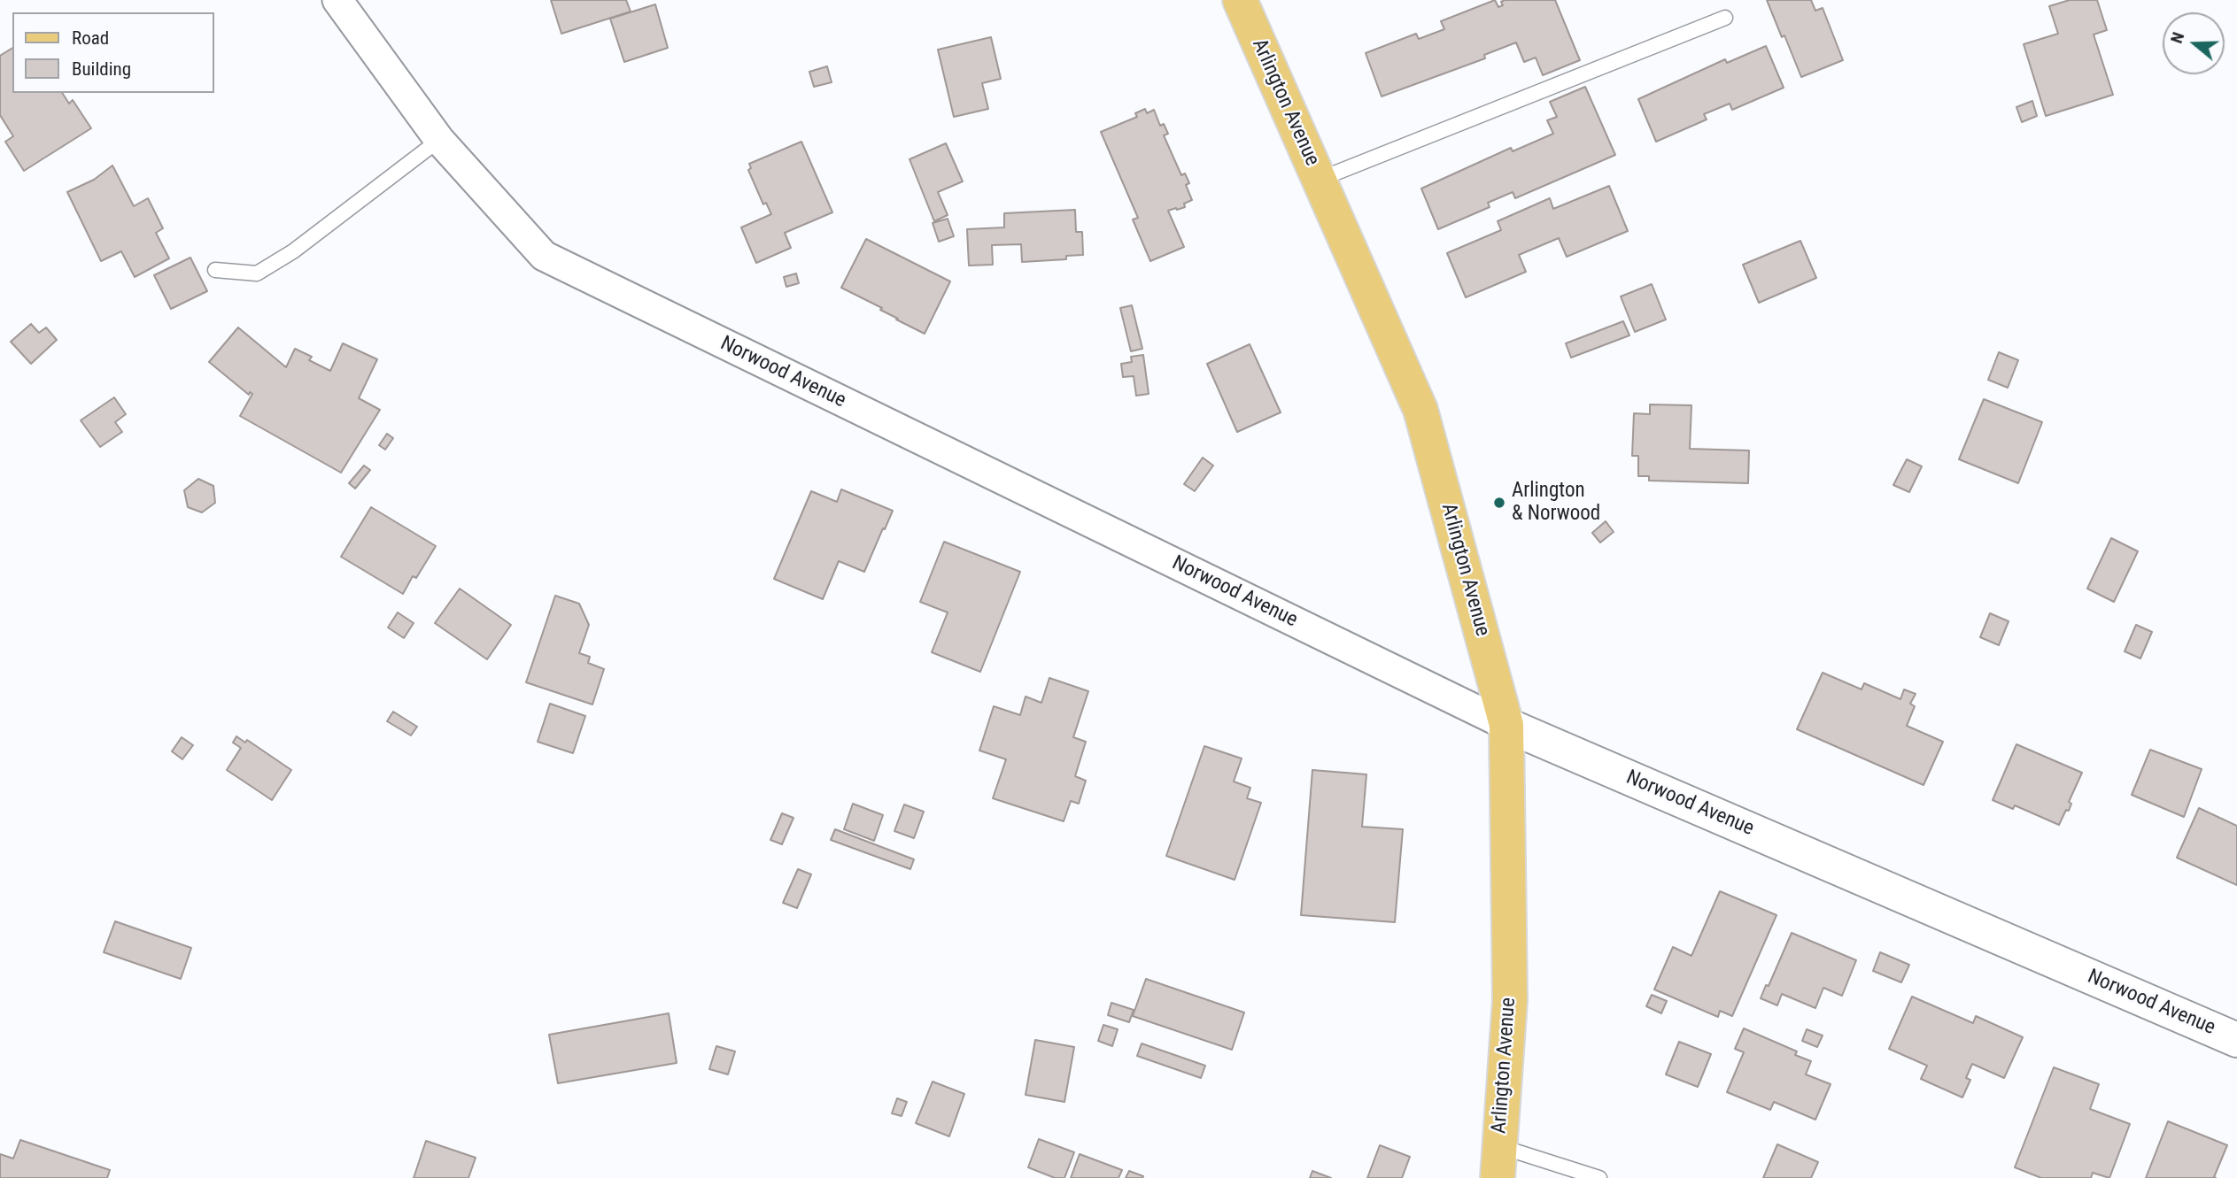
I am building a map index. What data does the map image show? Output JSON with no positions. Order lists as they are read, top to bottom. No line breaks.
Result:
{"streets":{"main road":["Arlington Avenue"],"street":["Norwood Avenue"]},"crossings":[["Arlington Avenue","Norwood Avenue"]],"places":["Arlington & Norwood"],"legend":["Road","Building"],"north":"left"}
